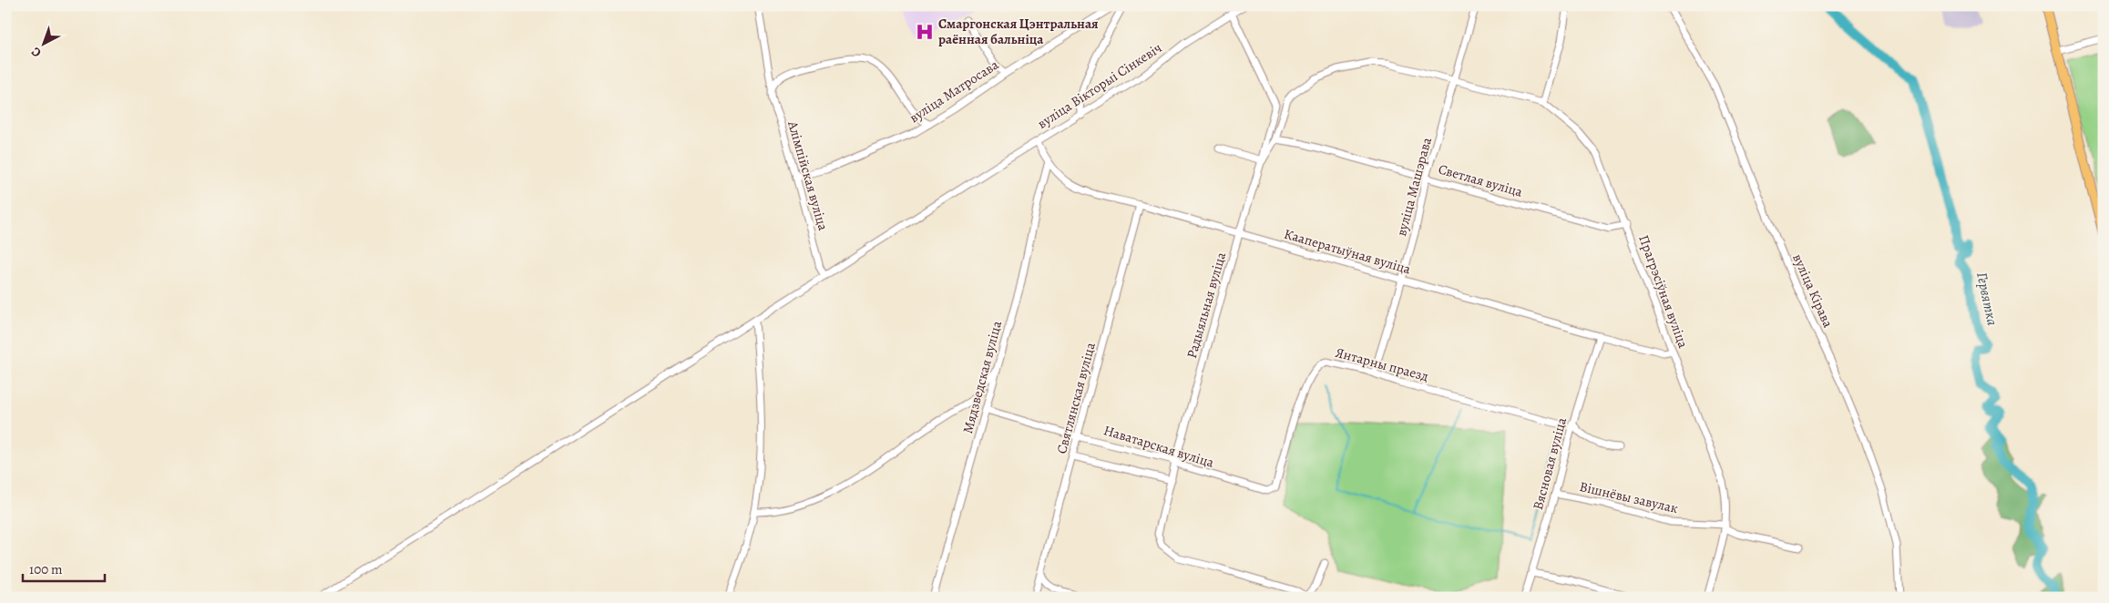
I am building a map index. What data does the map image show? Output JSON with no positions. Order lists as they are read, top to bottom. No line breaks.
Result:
{"streets":{"street":["вуліца Вікторыі Сінкевіч","вуліца Матросава","Алімпійская вуліца","Светлая вуліца","вуліца Машэрава","Кааператыўная вуліца","вуліца Кірава","Прагрэсіўная вуліца","Радыяльная вуліца","Янтарны праезд","Мядзведская вуліца","Святлянская вуліца","Наватарская вуліца","Вясновая вуліца","Вішнёвы завулак"]},"crossings":[["вуліца Вікторыі Сінкевіч","Алімпійская вуліца"],["вуліца Вікторыі Сінкевіч","Кааператыўная вуліца"],["вуліца Матросава","Алімпійская вуліца"],["Светлая вуліца","вуліца Машэрава"],["Светлая вуліца","Прагрэсіўная вуліца"],["Светлая вуліца","Радыяльная вуліца"],["вуліца Машэрава","Кааператыўная вуліца"],["вуліца Машэрава","Прагрэсіўная вуліца"],["вуліца Машэрава","Янтарны праезд"],["Кааператыўная вуліца","Прагрэсіўная вуліца"],["Кааператыўная вуліца","Радыяльная вуліца"],["Кааператыўная вуліца","Мядзведская вуліца"],["Кааператыўная вуліца","Святлянская вуліца"],["Кааператыўная вуліца","Вясновая вуліца"],["Прагрэсіўная вуліца","Вішнёвы завулак"],["Радыяльная вуліца","Наватарская вуліца"],["Янтарны праезд","Наватарская вуліца"],["Янтарны праезд","Вясновая вуліца"],["Мядзведская вуліца","Наватарская вуліца"],["Святлянская вуліца","Наватарская вуліца"],["Вясновая вуліца","Вішнёвы завулак"]],"water":["Гервятка"],"places":{"hospital":["Смаргонская Цэнтральная раённая бальніца"]},"scale_bar":"100 m","north":"bottom left"}
